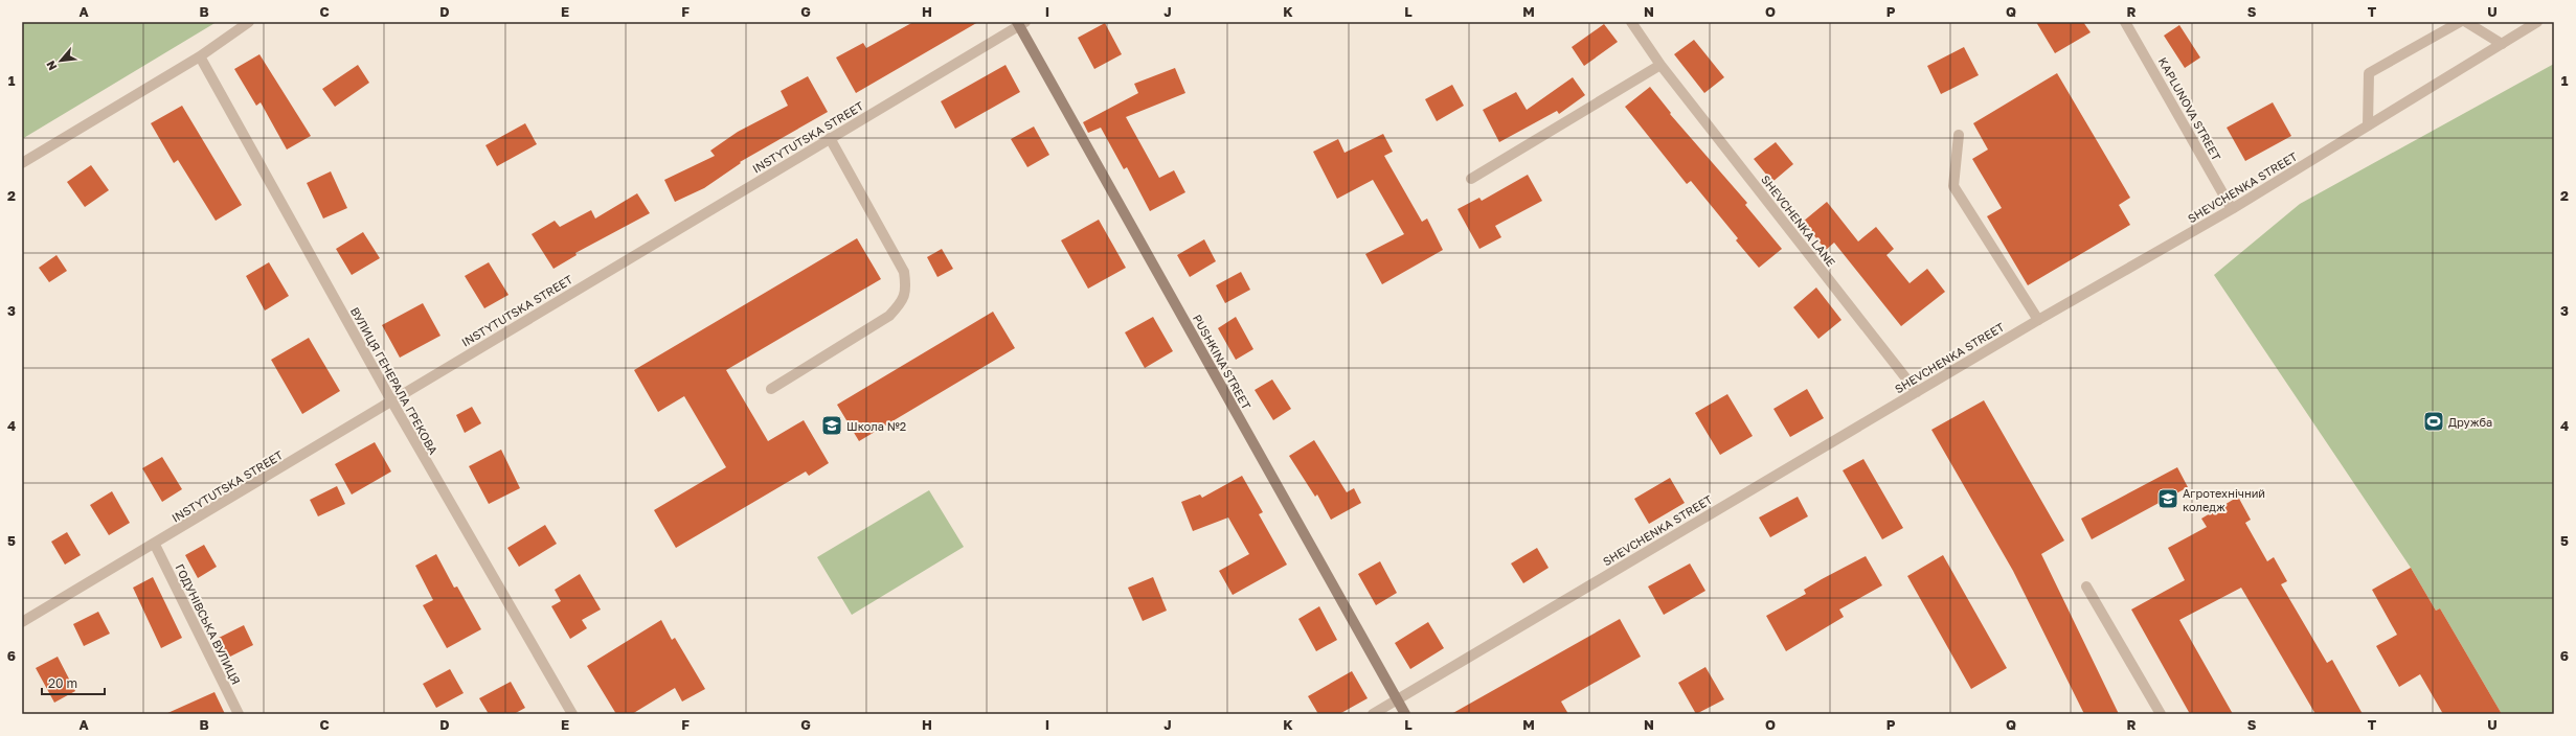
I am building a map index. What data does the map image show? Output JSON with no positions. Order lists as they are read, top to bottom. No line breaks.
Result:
{"streets":{"street":["KAPLUNOVA STREET","INSTYTUTSKA STREET","SHEVCHENKA STREET","SHEVCHENKA LANE","PUSHKINA STREET","ВУЛИЦЯ ГЕНЕРАЛА ГРЕКОВА","ГОДУНІВСЬКА ВУЛИЦЯ"]},"crossings":[["KAPLUNOVA STREET","SHEVCHENKA STREET"],["INSTYTUTSKA STREET","PUSHKINA STREET"],["INSTYTUTSKA STREET","ВУЛИЦЯ ГЕНЕРАЛА ГРЕКОВА"],["INSTYTUTSKA STREET","ГОДУНІВСЬКА ВУЛИЦЯ"],["SHEVCHENKA STREET","SHEVCHENKA LANE"],["SHEVCHENKA STREET","PUSHKINA STREET"]],"places":{"sports":["Дружба"],"school or university":["Школа №2","Агротехнічний коледж"]},"scale_bar":"20 m","north":"bottom left","grid":{"columns":["A","B","C","D","E","F","G","H","I","J","K","L","M","N","O","P","Q","R","S","T","U"],"rows":["1","2","3","4","5","6"]}}
